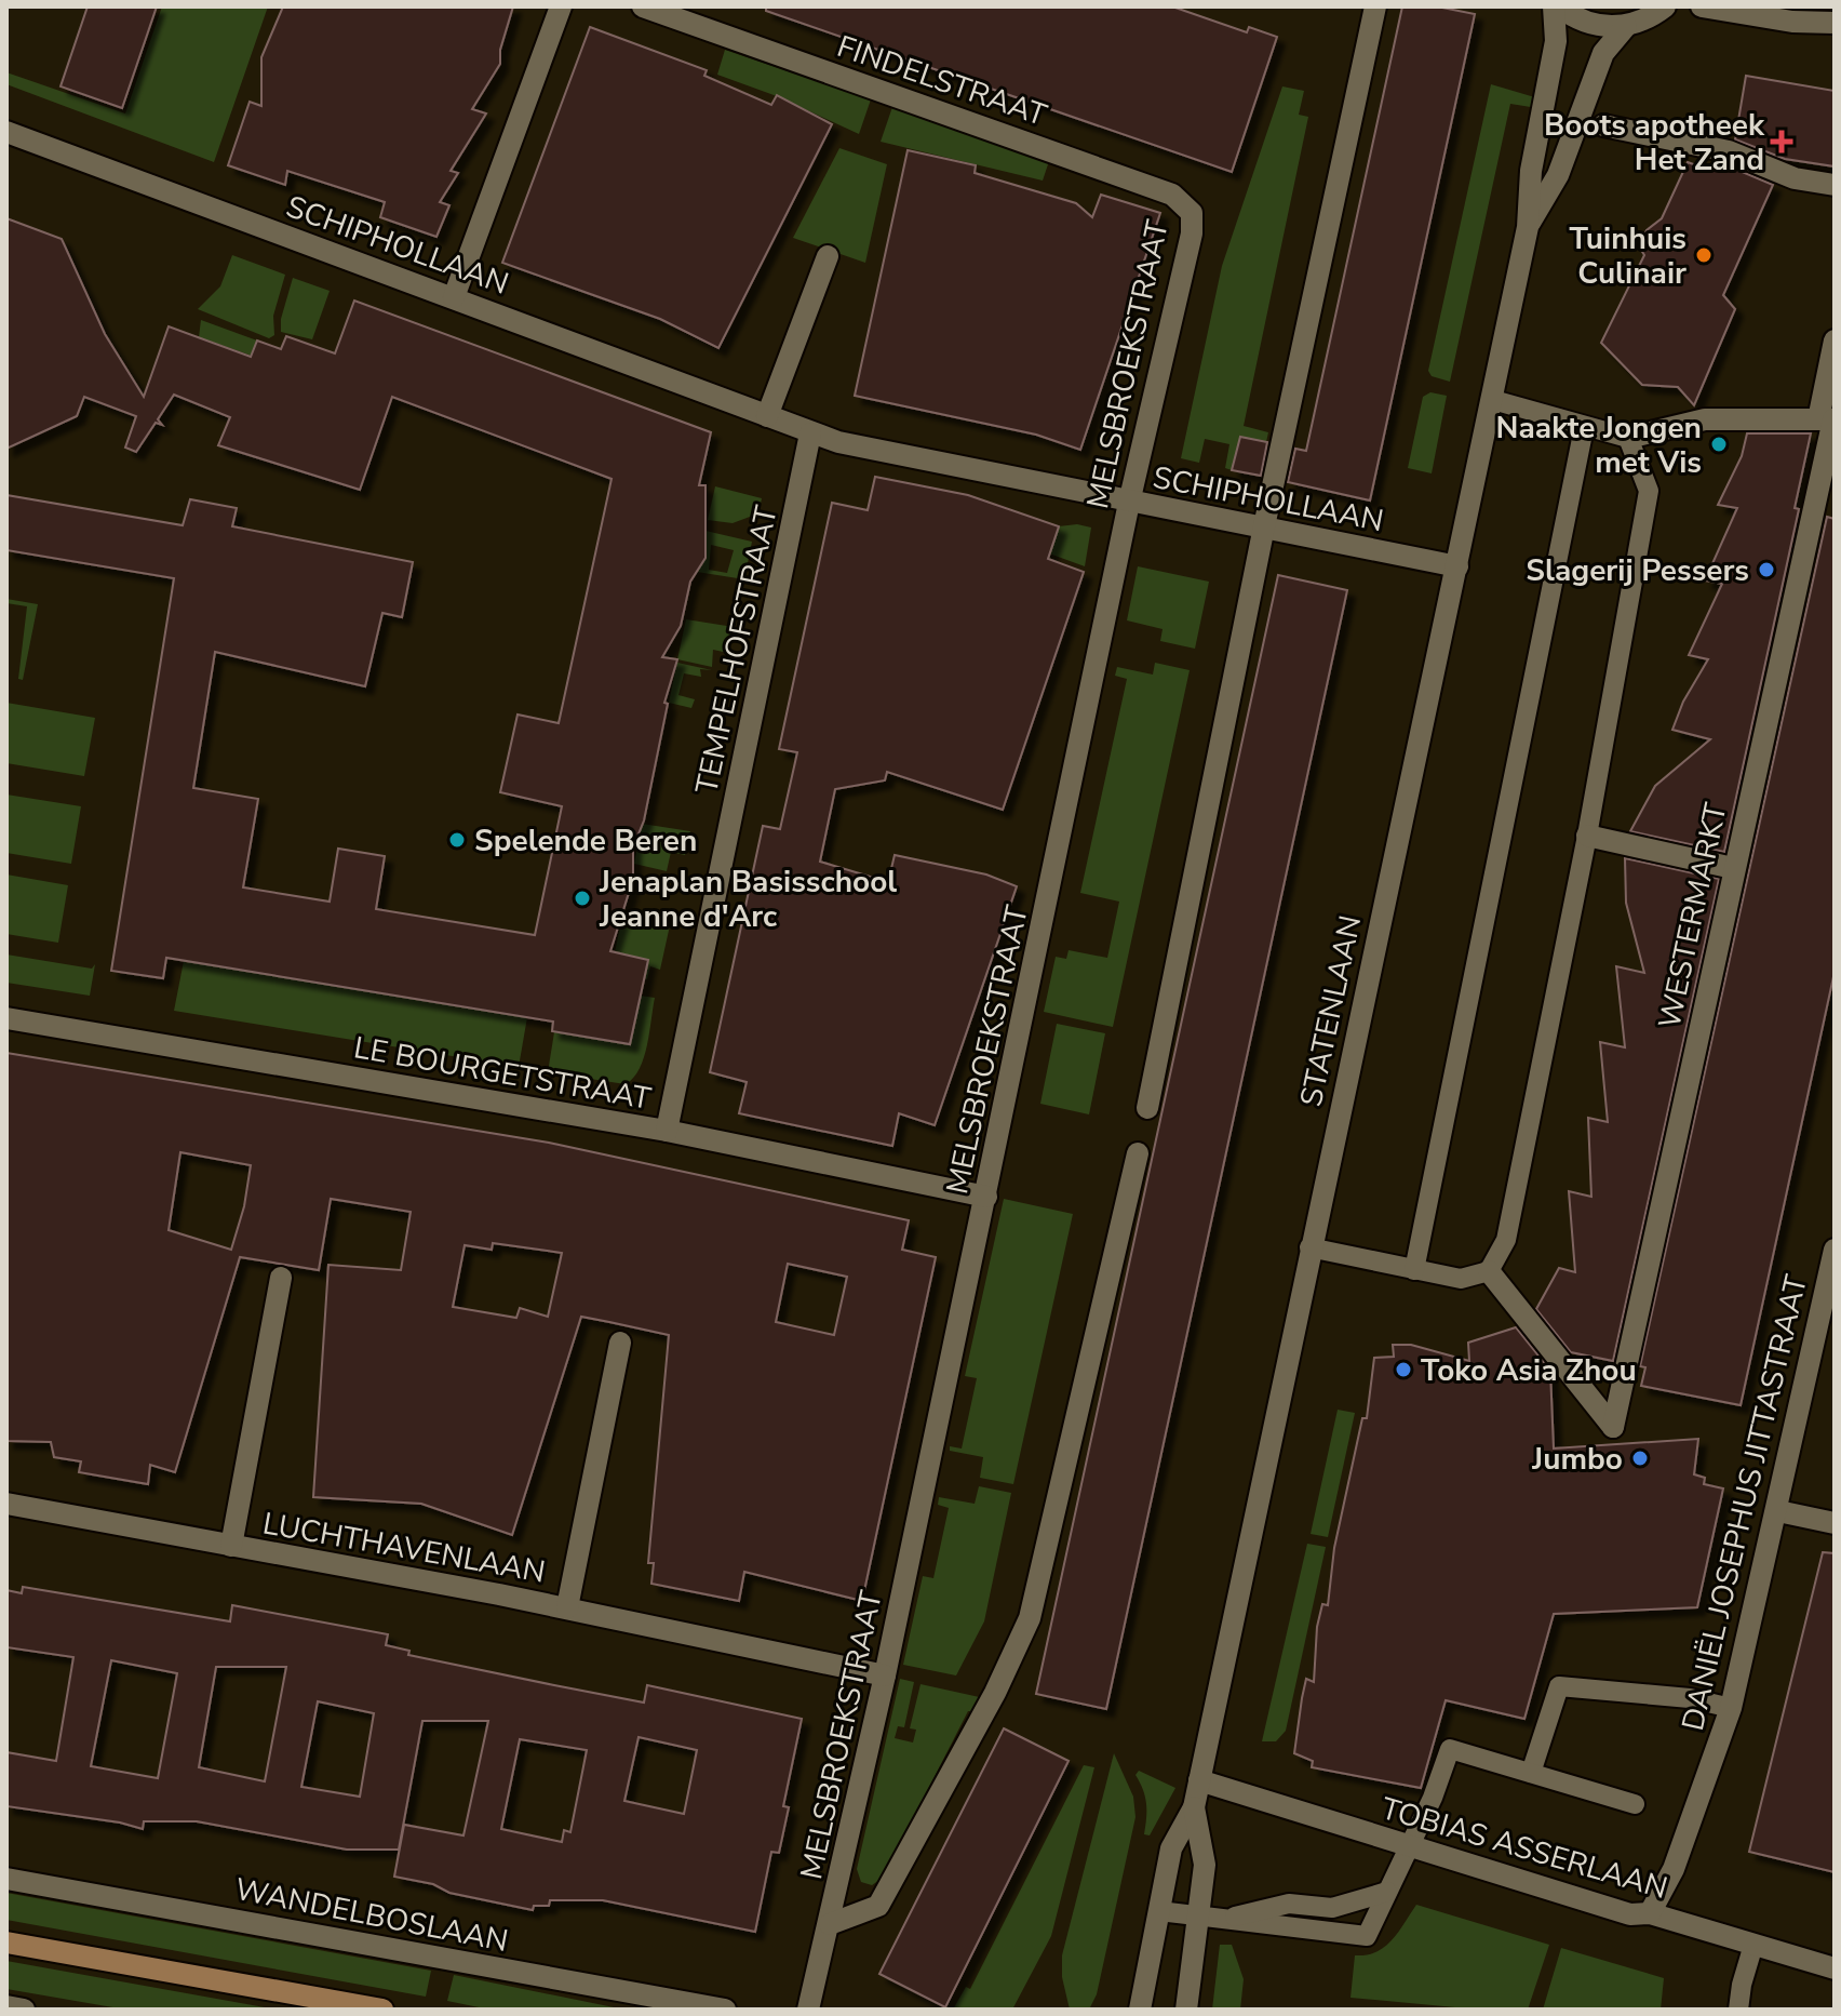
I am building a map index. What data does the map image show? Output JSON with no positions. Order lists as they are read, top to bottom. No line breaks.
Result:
{"streets":{"street":["FINDELSTRAAT","SCHIPHOLLAAN","MELSBROEKSTRAAT","TEMPELHOFSTRAAT","WESTERMARKT","STATENLAAN","LE BOURGETSTRAAT","DANIËL JOSEPHUS JITTASTRAAT","LUCHTHAVENLAAN","TOBIAS ASSERLAAN","WANDELBOSLAAN"]},"crossings":[["FINDELSTRAAT","MELSBROEKSTRAAT"],["SCHIPHOLLAAN","MELSBROEKSTRAAT"],["SCHIPHOLLAAN","TEMPELHOFSTRAAT"],["SCHIPHOLLAAN","STATENLAAN"],["MELSBROEKSTRAAT","LE BOURGETSTRAAT"],["MELSBROEKSTRAAT","LUCHTHAVENLAAN"],["TEMPELHOFSTRAAT","LE BOURGETSTRAAT"],["STATENLAAN","TOBIAS ASSERLAAN"],["DANIËL JOSEPHUS JITTASTRAAT","TOBIAS ASSERLAAN"]],"places":{"health":["Boots apotheek Het Zand"],"other":["Tuinhuis Culinair","Naakte Jongen met Vis","Slagerij Pessers","Spelende Beren","Jenaplan Basisschool Jeanne d'Arc","Toko Asia Zhou","Jumbo"]}}
